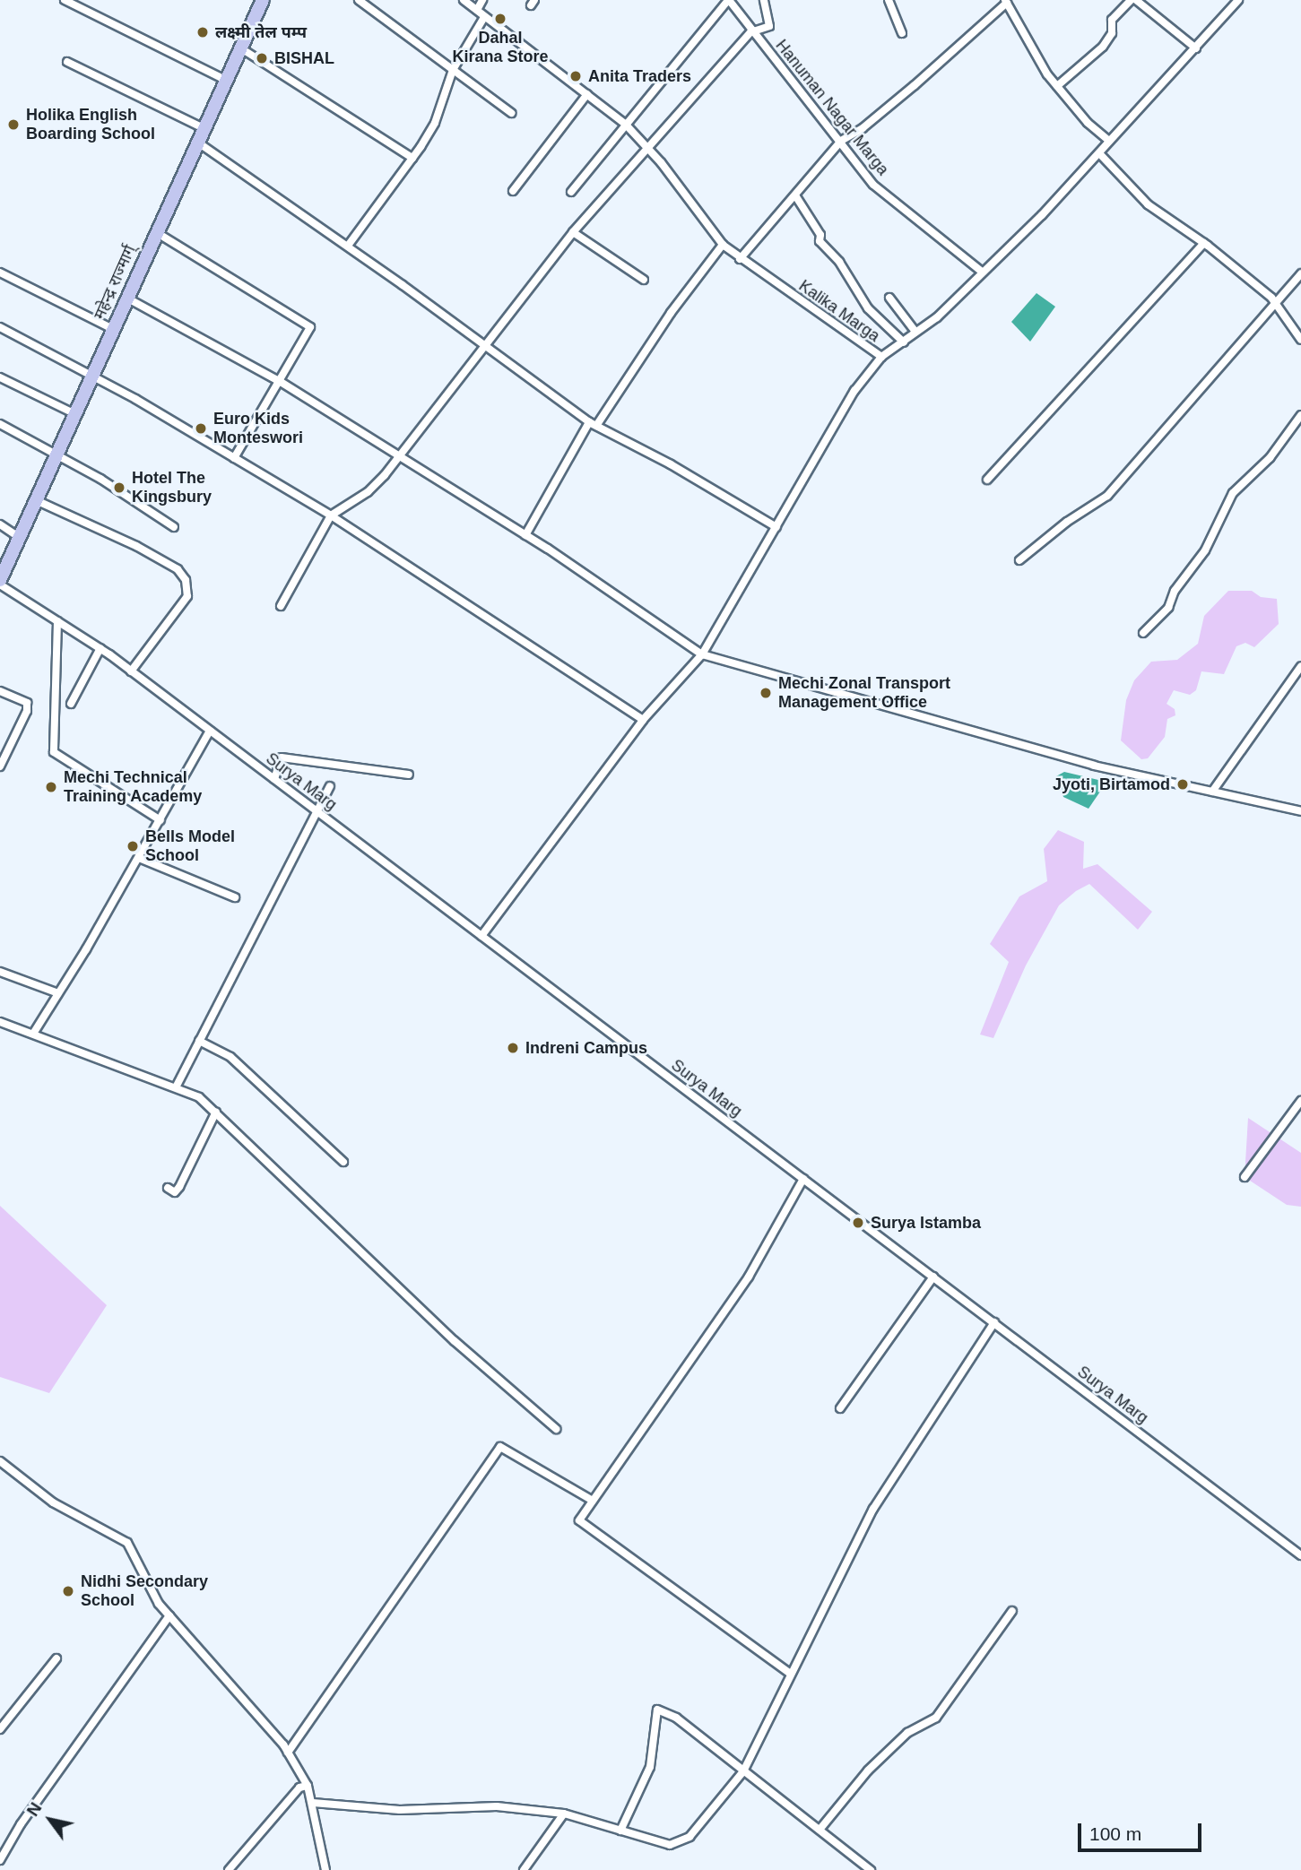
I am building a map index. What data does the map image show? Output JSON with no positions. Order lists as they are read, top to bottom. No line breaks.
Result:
{"streets":{"highway":["महेन्द्र राज्मार्ग्"],"street":["Hanuman Nagar Marga","Kalika Marga","Surya Marg"]},"crossings":[["Hanuman Nagar Marga","Kalika Marga"],["महेन्द्र राज्मार्ग्","Surya Marg"]],"places":["Dahal Kirana Store","लक्ष्मी तेल पम्प","BISHAL","Anita Traders","Holika English Boarding School","Euro Kids Monteswori","Hotel The Kingsbury","Mechi Zonal Transport Management Office","Jyoti, Birtamod","Mechi Technical Training Academy","Bells Model School","Indreni Campus","Surya Istamba","Nidhi Secondary School"],"scale_bar":"100 m","north":"top left"}
